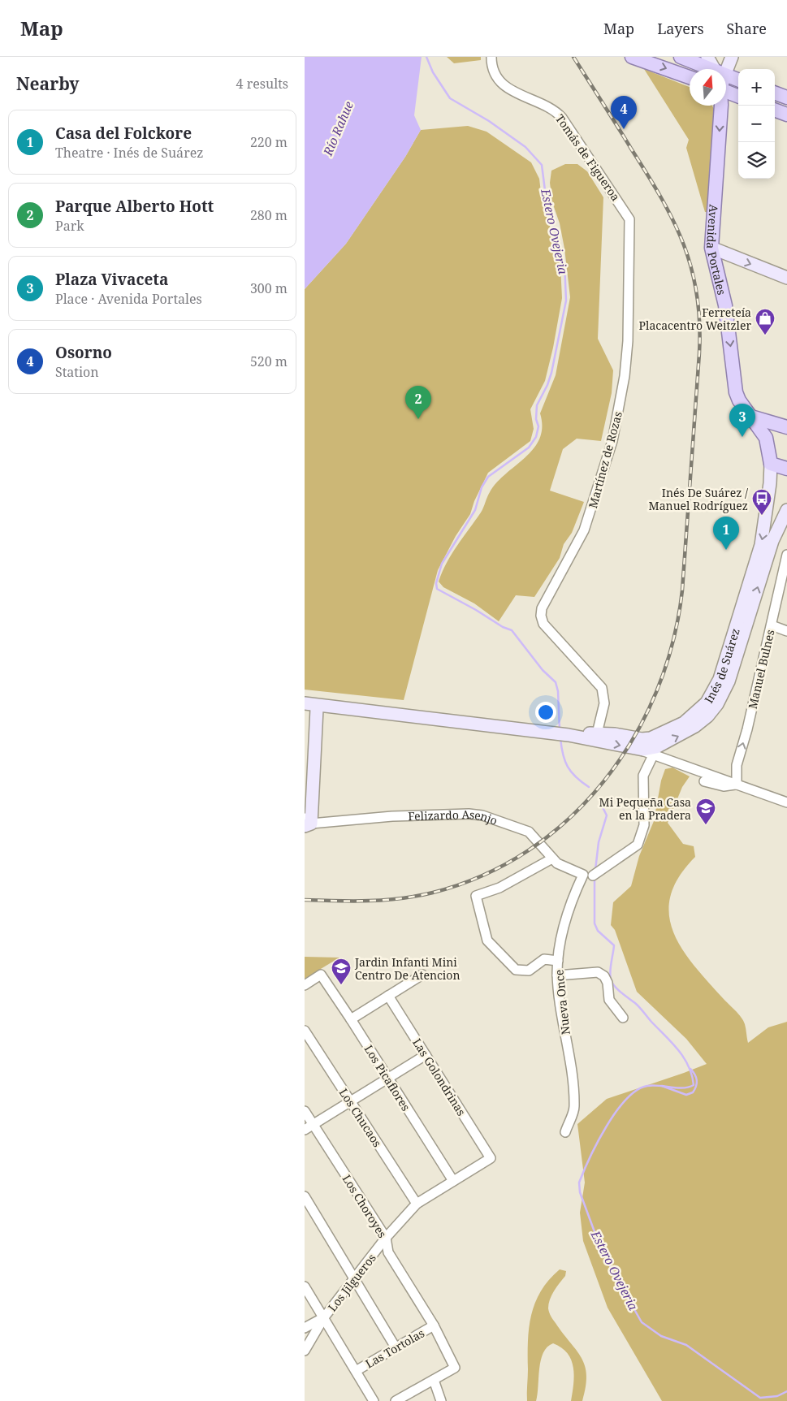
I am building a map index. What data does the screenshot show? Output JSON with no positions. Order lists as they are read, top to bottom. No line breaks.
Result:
{"streets":{"main road":["Avenida Portales","Inés de Suárez"],"street":["Tomás de Figueroa","Martínez de Rozas","Manuel Bulnes","Felizardo Asenjo","Nueva Once","Las Golondrinas","Los Picaflores","Los Chucaos","Los Choroyes","Los Jilgueros","Las Tortolas"]},"crossings":[["Tomás de Figueroa","Martínez de Rozas"],["Avenida Portales","Inés de Suárez"],["Martínez de Rozas","Inés de Suárez"],["Felizardo Asenjo","Nueva Once"],["Las Golondrinas","Los Jilgueros"],["Los Picaflores","Los Jilgueros"],["Los Chucaos","Los Jilgueros"],["Los Choroyes","Los Jilgueros"],["Los Choroyes","Las Tortolas"]],"one_way":["Avenida Portales","Manuel Bulnes"],"water":["Río Rahue","Estero Ovejeria"],"places":{"shop":["Ferreteía Placacentro Weitzler"],"bus stop":["Inés De Suárez / Manuel Rodríguez"],"school or university":["Mi Pequeña Casa en la Pradera","Jardin Infanti Mini Centro De Atencion"]},"north":"top","page":{"header":"Map","nav":["Map","Layers","Share"],"heading":["Nearby","4 results"],"map_buttons":["+","−"],"pins":["4","2","3","1"],"list":[{"mark":"1","name":"Casa del Folckore","note":"Theatre · Inés de Suárez","value":"220 m"},{"mark":"2","name":"Parque Alberto Hott","note":"Park","value":"280 m"},{"mark":"3","name":"Plaza Vivaceta","note":"Place · Avenida Portales","value":"300 m"},{"mark":"4","name":"Osorno","note":"Station","value":"520 m"}]}}
